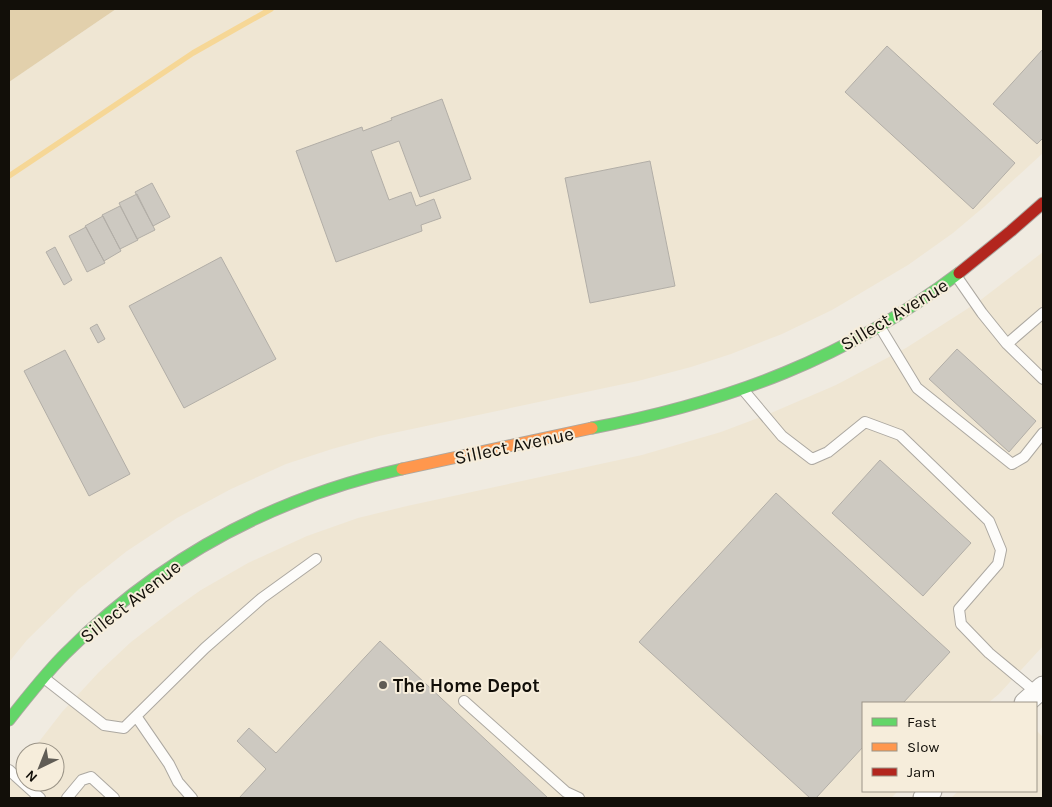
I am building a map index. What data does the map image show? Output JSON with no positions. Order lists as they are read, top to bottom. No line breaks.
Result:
{"streets":{"street":["Sillect Avenue"]},"places":["The Home Depot"],"legend":["Fast","Slow","Jam"],"north":"bottom left"}
